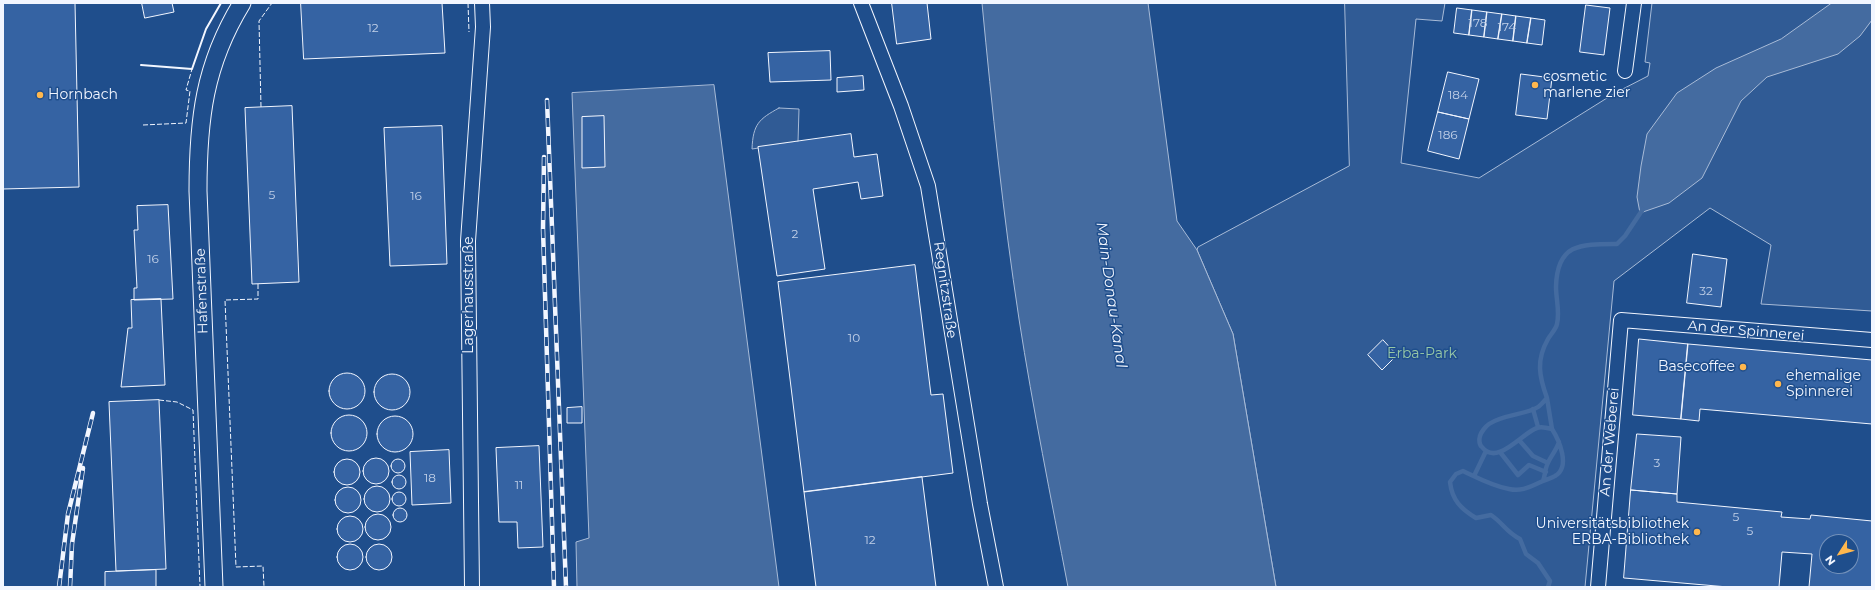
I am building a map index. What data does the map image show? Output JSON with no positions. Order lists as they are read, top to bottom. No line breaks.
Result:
{"streets":{"street":["Regnitzstraße","Hafenstraße","Lagerhausstraße","An der Spinnerei","An der Weberei"]},"crossings":[["An der Spinnerei","An der Weberei"]],"water":["Main-Donau-Kanal"],"parks":["Erba-Park"],"places":["cosmetic marlene zier","Hornbach","Basecoffee","ehemalige Spinnerei","Universitätsbibliothek ERBA-Bibliothek"],"house_numbers":["178","174","12","184","186","5","16","2","16","32","10","3","18","11","5","5","12"],"north":"bottom left"}
